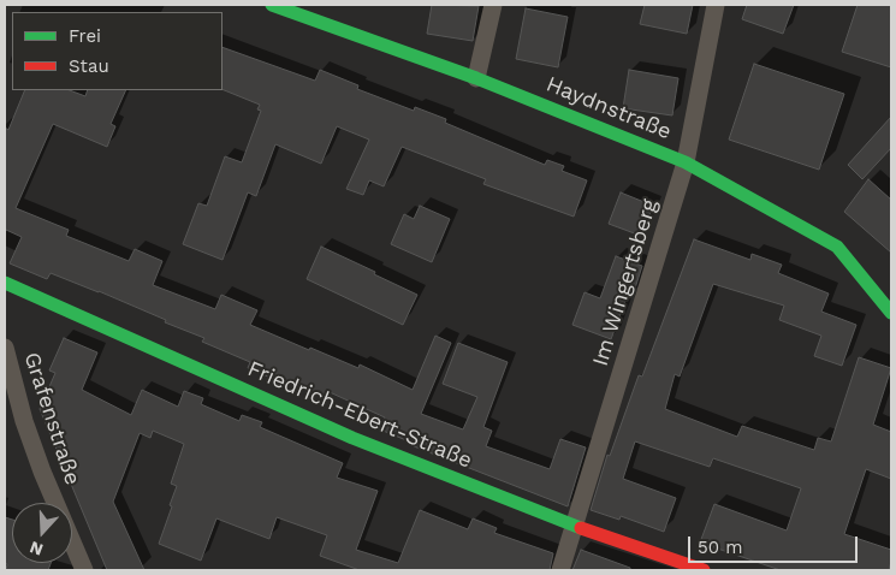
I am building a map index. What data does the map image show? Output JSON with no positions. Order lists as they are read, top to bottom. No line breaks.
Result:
{"streets":{"street":["Haydnstraße","Im Wingertsberg","Friedrich-Ebert-Straße","Grafenstraße"]},"crossings":[["Haydnstraße","Im Wingertsberg"],["Im Wingertsberg","Friedrich-Ebert-Straße"]],"legend":["Frei","Stau"],"scale_bar":"50 m","north":"bottom"}
